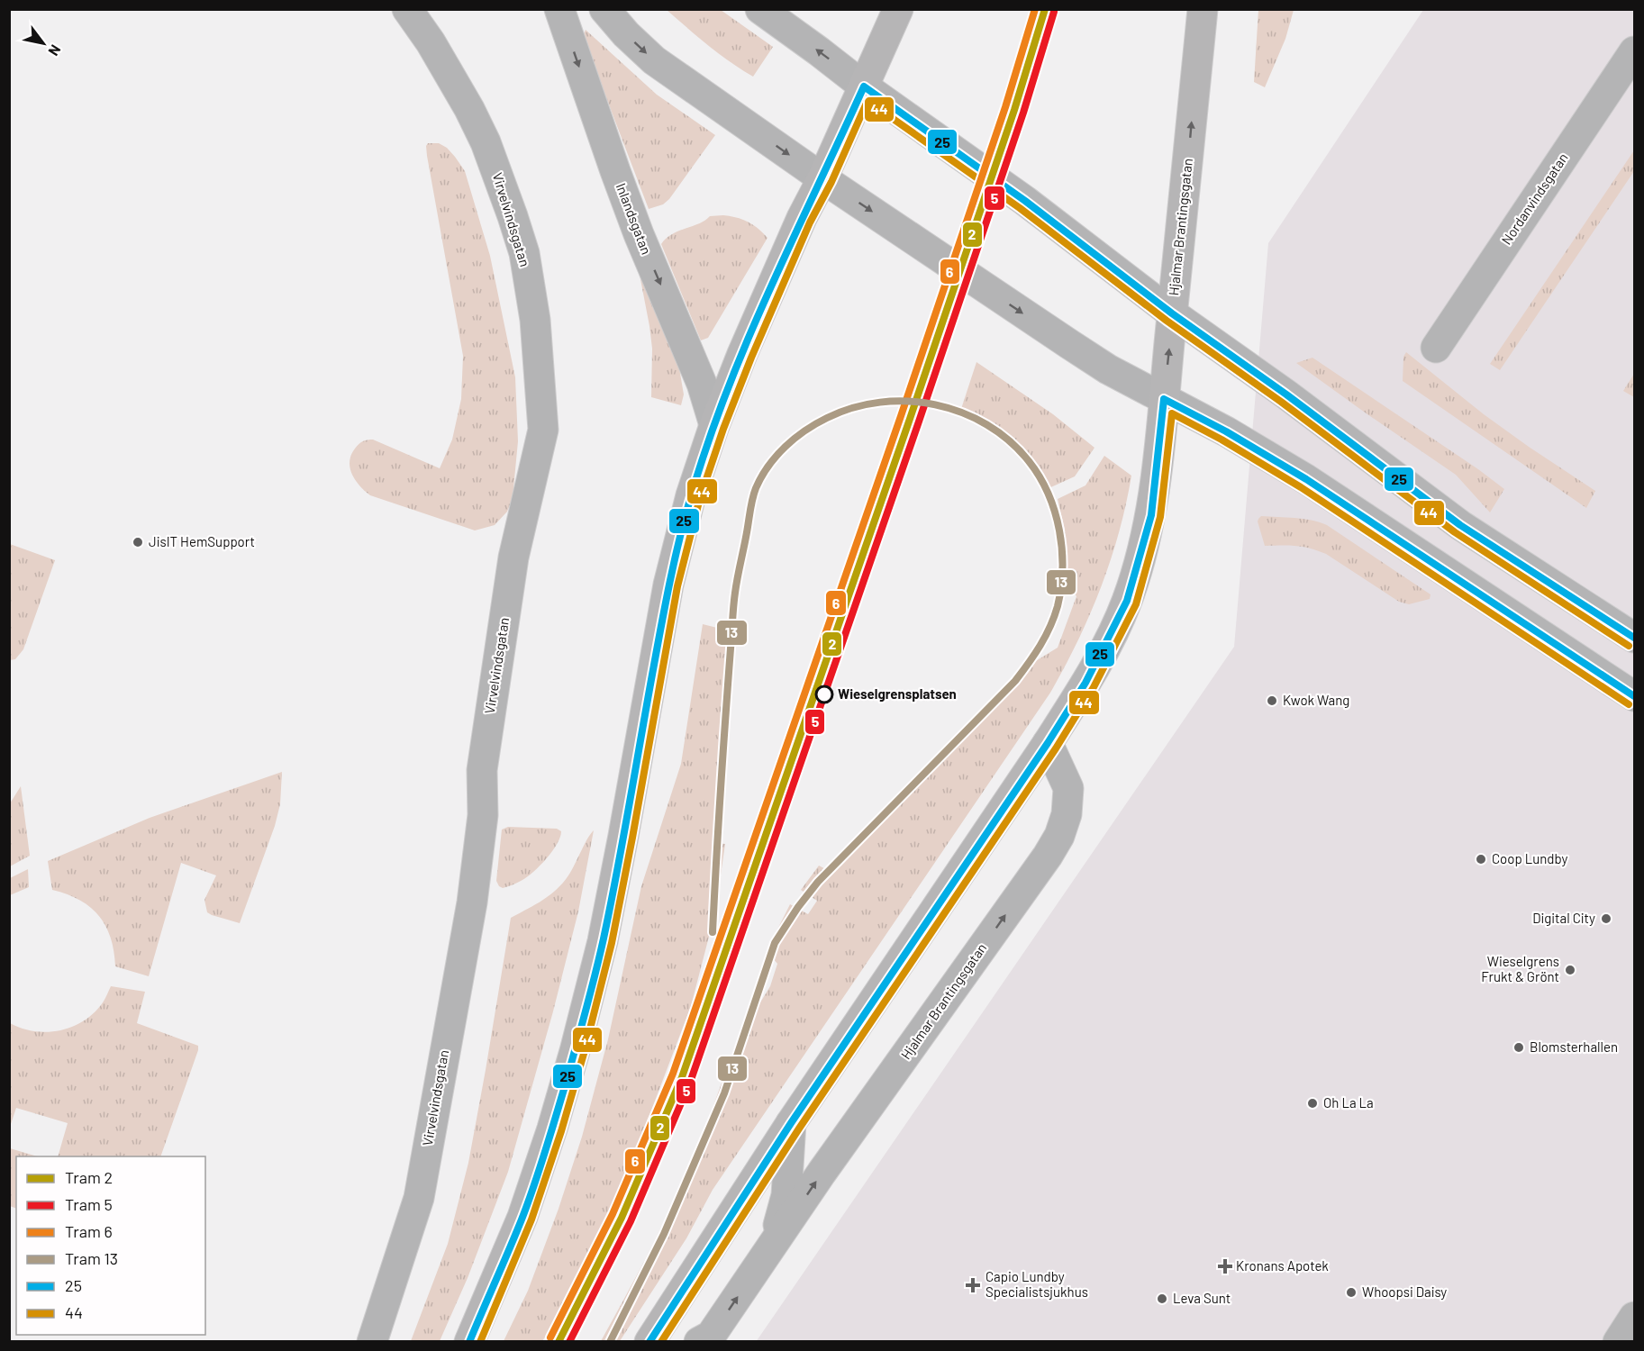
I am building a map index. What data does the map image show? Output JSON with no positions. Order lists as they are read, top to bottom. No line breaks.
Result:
{"streets":{"main road":["Hjalmar Brantingsgatan"],"street":["Nordanvindsgatan","Inlandsgatan","Virvelvindsgatan"]},"one_way":["Inlandsgatan"],"places":{"other":["JisIT HemSupport","Wieselgrensplatsen","Kwok Wang","Coop Lundby","Digital City","Wieselgrens Frukt & Grönt","Blomsterhallen","Oh La La","Whoopsi Daisy","Leva Sunt"],"health":["Kronans Apotek","Capio Lundby Specialistsjukhus"]},"lines":["tram line 2","tram line 6","tram line 5","transit line 25","transit line 44","tram line 13"],"legend":["Tram 2","Tram 5","Tram 6","Tram 13","25","44"],"north":"bottom right"}
